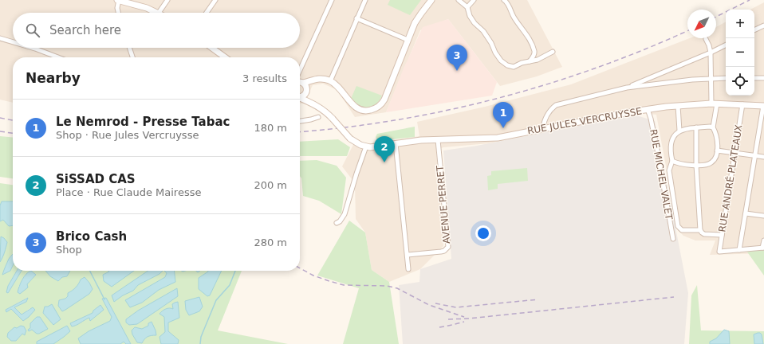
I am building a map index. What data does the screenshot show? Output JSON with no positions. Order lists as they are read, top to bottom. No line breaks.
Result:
{"streets":{"main road":["RUE JULES VERCRUYSSE"],"street":["RUE MICHEL VALET","RUE ANDRÉ PLATEAUX","AVENUE PERRET"]},"crossings":[["RUE JULES VERCRUYSSE","RUE MICHEL VALET"],["RUE JULES VERCRUYSSE","RUE ANDRÉ PLATEAUX"],["RUE JULES VERCRUYSSE","AVENUE PERRET"]],"north":"bottom left","page":{"map_buttons":["+","−"],"search":"Search here","pins":["3","1","2"],"heading":["Nearby","3 results"],"list":[{"mark":"1","name":"Le Nemrod - Presse Tabac","note":"Shop · Rue Jules Vercruysse","value":"180 m"},{"mark":"2","name":"SiSSAD CAS","note":"Place · Rue Claude Mairesse","value":"200 m"},{"mark":"3","name":"Brico Cash","note":"Shop","value":"280 m"}]}}
